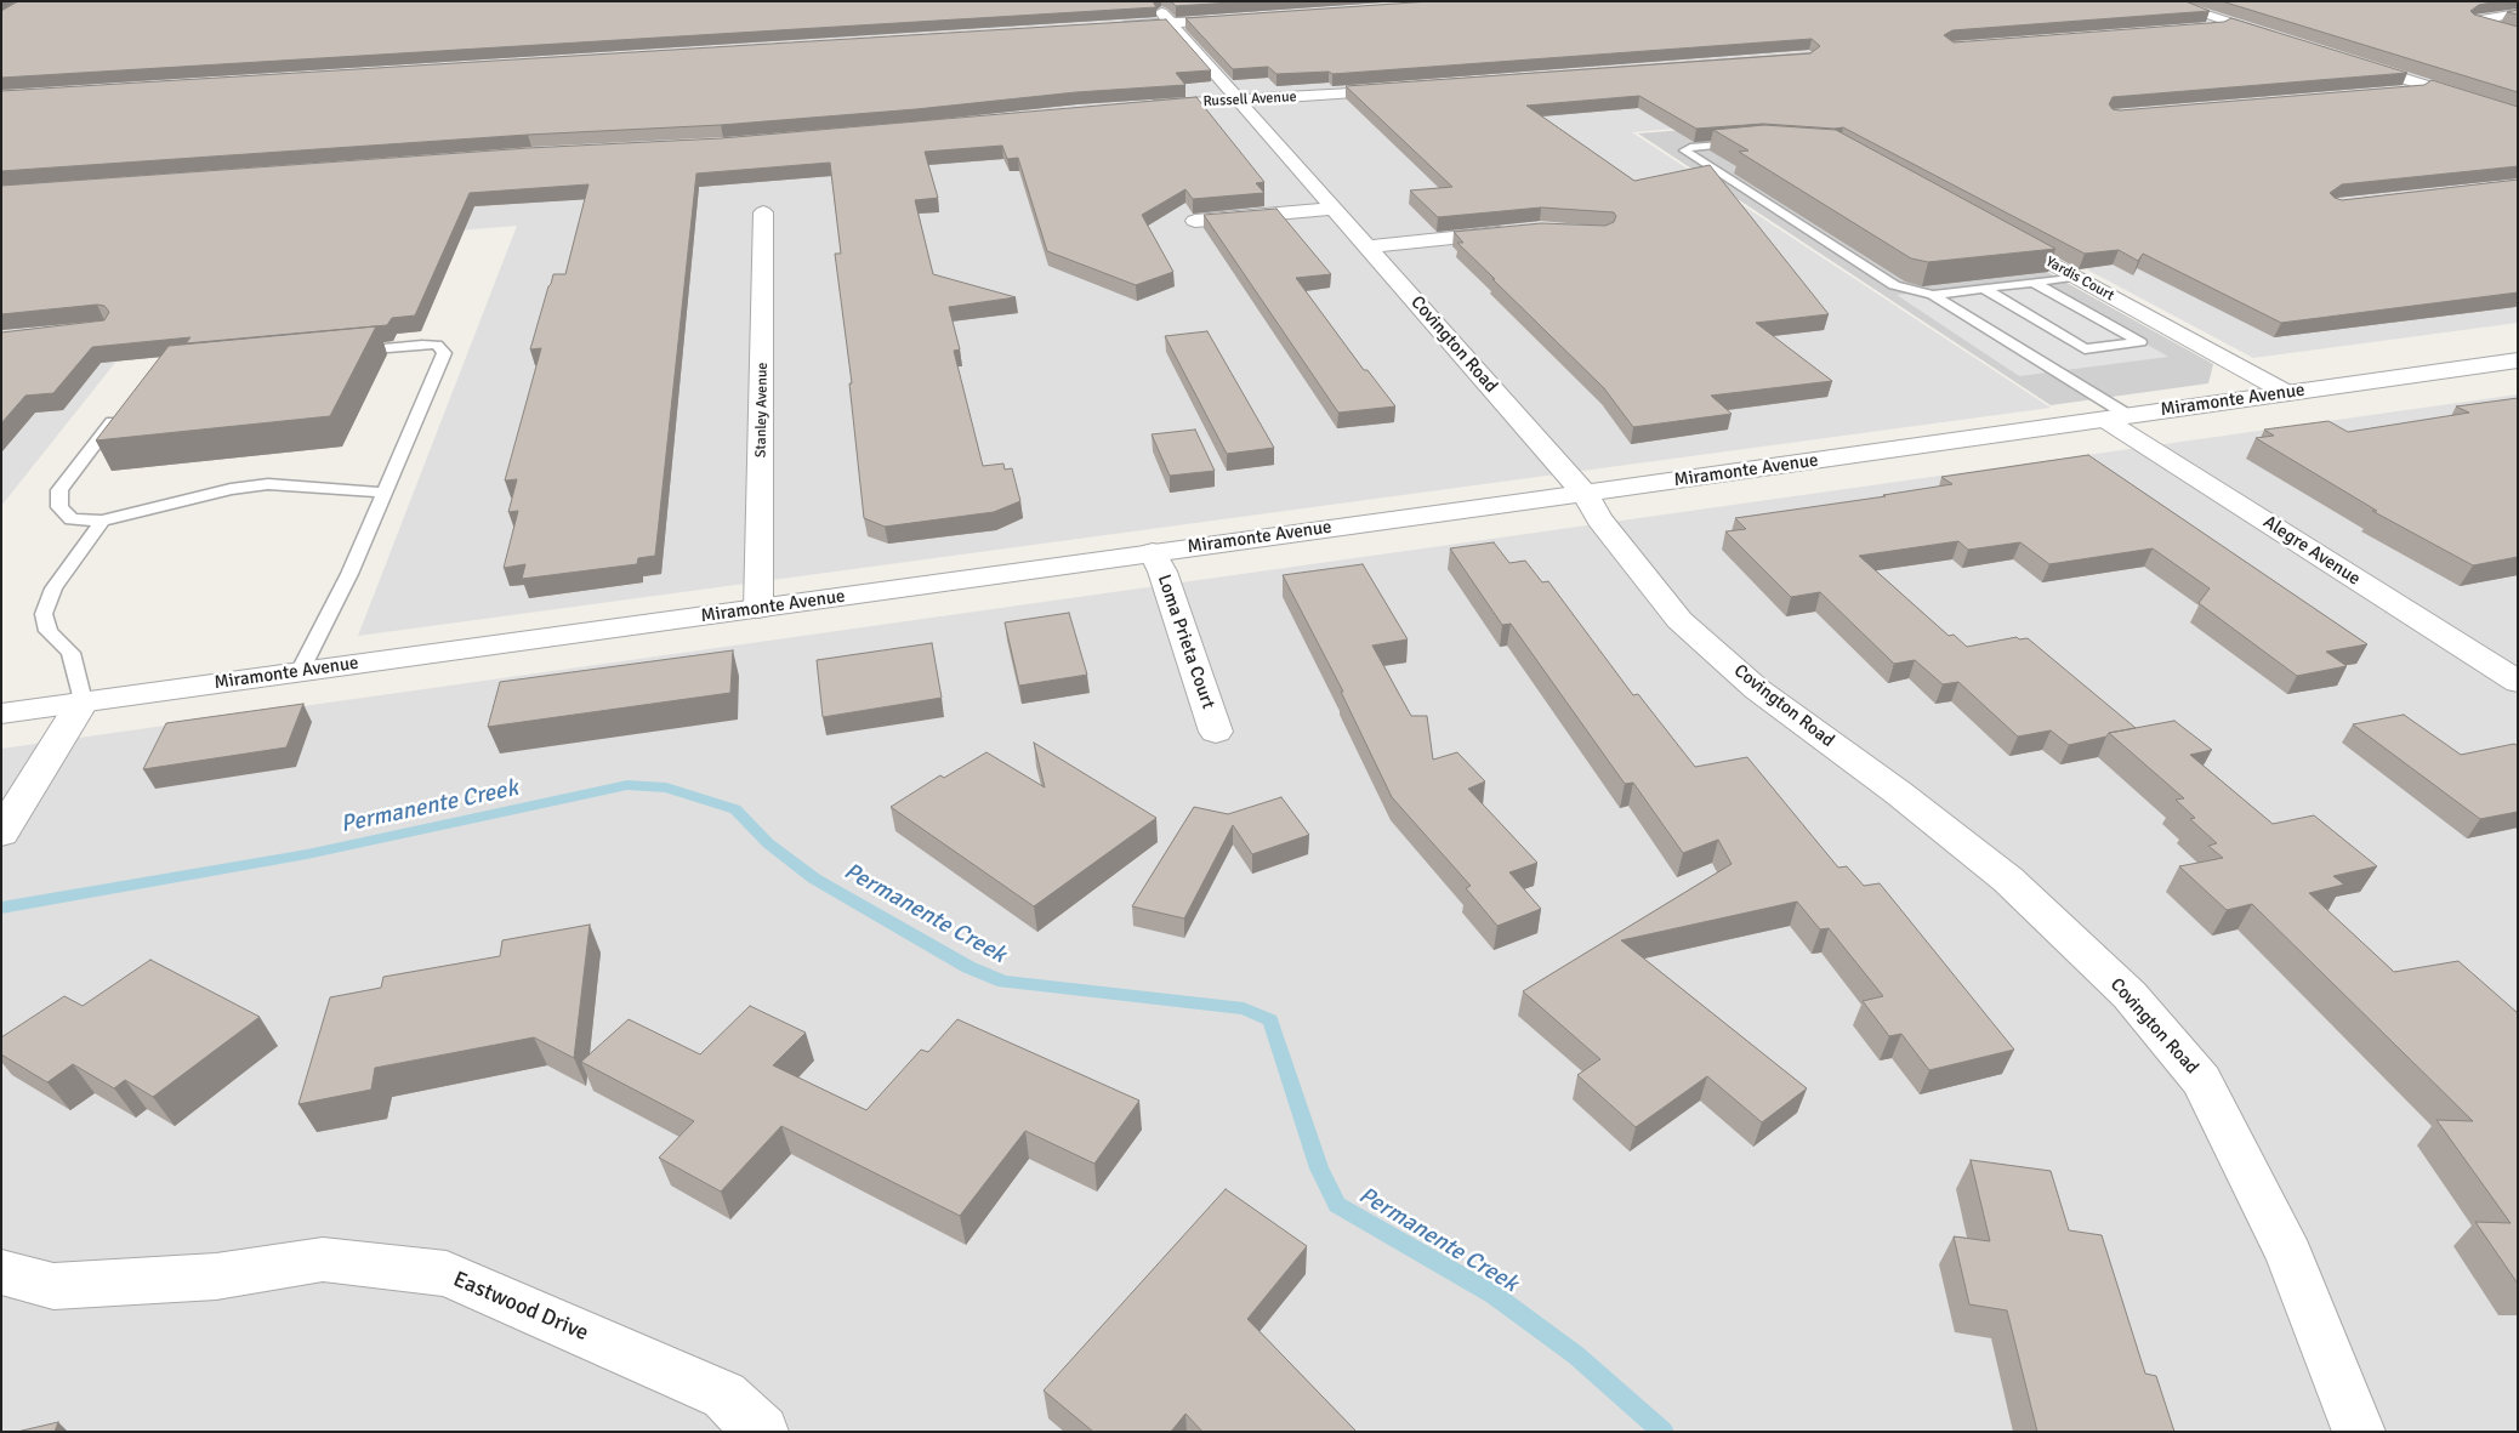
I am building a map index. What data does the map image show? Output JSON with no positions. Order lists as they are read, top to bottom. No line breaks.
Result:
{"streets":{"street":["Russell Avenue","Yardis Court","Covington Road","Miramonte Avenue","Stanley Avenue","Alegre Avenue","Loma Prieta Court","Eastwood Drive"]},"crossings":[["Russell Avenue","Covington Road"],["Yardis Court","Miramonte Avenue"],["Covington Road","Miramonte Avenue"],["Miramonte Avenue","Stanley Avenue"],["Miramonte Avenue","Alegre Avenue"],["Miramonte Avenue","Loma Prieta Court"]],"water":["Permanente Creek"]}
